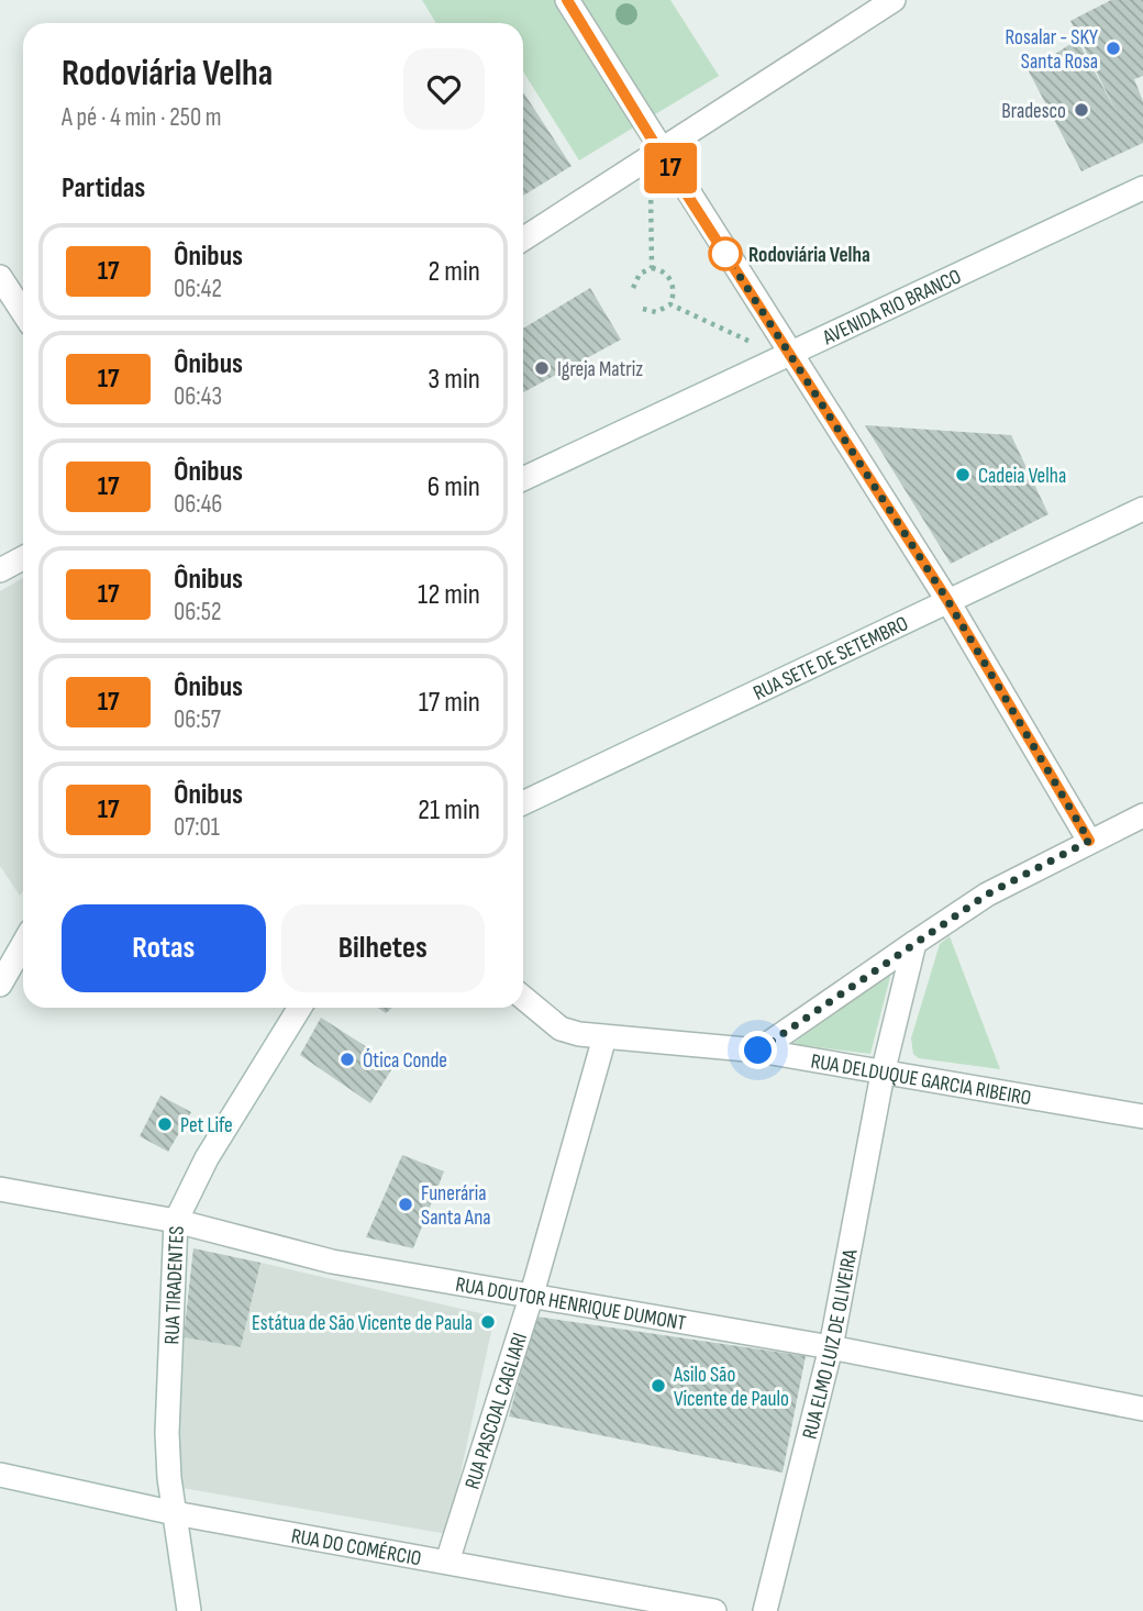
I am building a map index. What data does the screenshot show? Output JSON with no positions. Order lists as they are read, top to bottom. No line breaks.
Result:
{"streets":{"street":["AVENIDA RIO BRANCO","RUA SETE DE SETEMBRO","RUA DELDUQUE GARCIA RIBEIRO","RUA TIRADENTES","RUA DOUTOR HENRIQUE DUMONT","RUA ELMO LUIZ DE OLIVEIRA","RUA PASCOAL CAGLIARI","RUA DO COMÉRCIO"]},"crossings":[["RUA DELDUQUE GARCIA RIBEIRO","RUA ELMO LUIZ DE OLIVEIRA"],["RUA DELDUQUE GARCIA RIBEIRO","RUA PASCOAL CAGLIARI"],["RUA TIRADENTES","RUA DOUTOR HENRIQUE DUMONT"],["RUA TIRADENTES","RUA DO COMÉRCIO"],["RUA DOUTOR HENRIQUE DUMONT","RUA ELMO LUIZ DE OLIVEIRA"],["RUA DOUTOR HENRIQUE DUMONT","RUA PASCOAL CAGLIARI"],["RUA PASCOAL CAGLIARI","RUA DO COMÉRCIO"]],"places":["Rosalar - SKY Santa Rosa","Bradesco","Rodoviária Velha","Igreja Matriz","Cadeia Velha","Ótica Conde","Pet Life","Funerária Santa Ana","Estátua de São Vicente de Paula","Asilo São Vicente de Paulo"],"lines":["bus line 17"],"page":{"on_map":"17","heading":[["Rodoviária Velha","A pé · 4 min · 250 m"],"Partidas"],"list":[{"mark":"17","name":"Ônibus","note":"06:42","value":"2 min"},{"mark":"17","name":"Ônibus","note":"06:43","value":"3 min"},{"mark":"17","name":"Ônibus","note":"06:46","value":"6 min"},{"mark":"17","name":"Ônibus","note":"06:52","value":"12 min"},{"mark":"17","name":"Ônibus","note":"06:57","value":"17 min"},{"mark":"17","name":"Ônibus","note":"07:01","value":"21 min"}],"buttons":["Rotas","Bilhetes"]}}
